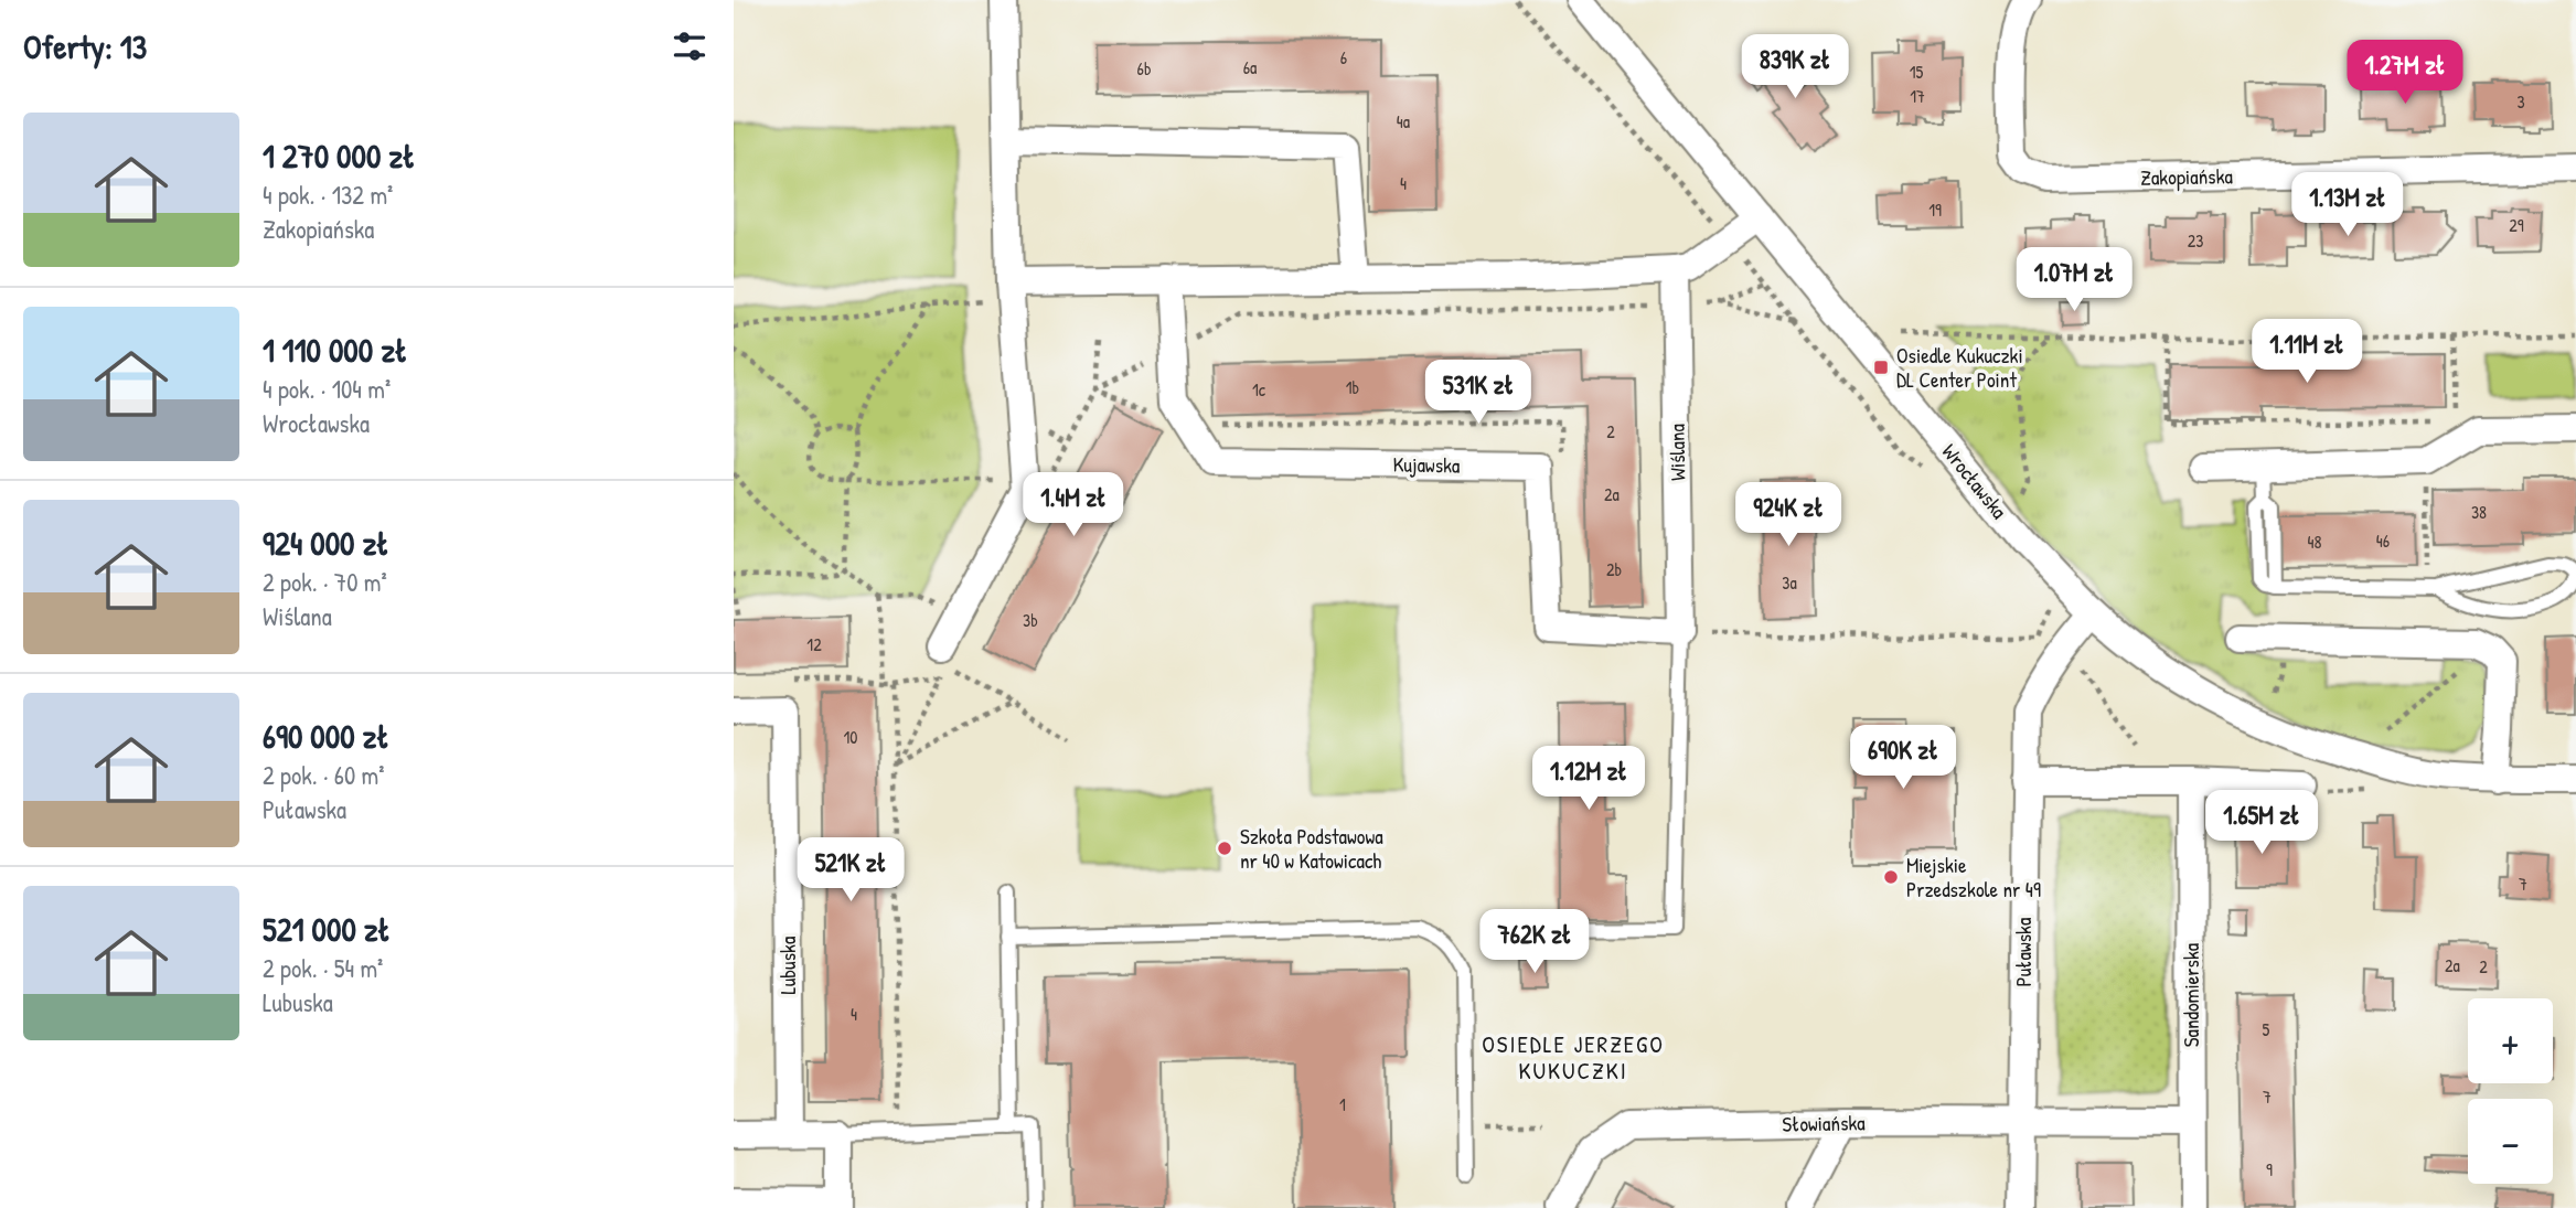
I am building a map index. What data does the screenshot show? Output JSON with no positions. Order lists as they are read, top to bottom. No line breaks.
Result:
{"streets":{"street":["Zakopiańska","Wiślana","Kujawska","Wrocławska","Puławska","Lubuska","Sandomierska","Słowiańska"]},"crossings":[["Wiślana","Kujawska"],["Wrocławska","Puławska"],["Puławska","Słowiańska"],["Sandomierska","Słowiańska"]],"districts":["OSIEDLE JERZEGO KUKUCZKI"],"places":{"transit":["Osiedle Kukuczki DL Center Point"],"other":["Szkoła Podstawowa nr 40 w Katowicach","Miejskie Przedszkole nr 49"]},"house_numbers":["6","6a","6b","15","17","3","4a","4","19","29","23","1b","1c","2","2a","38","46","48","2b","3a","3b","12","10","7","2a","2","4","5","7","1","9"],"page":{"heading":"Oferty: 13","price":["839K zł","1.27M zł","1.13M zł","1.07M zł","1.11M zł","531K zł","1.4M zł","924K zł","690K zł","1.12M zł","1.65M zł","521K zł","762K zł"],"list":[{"name":"1 270 000 zł","note":"4 pok. · 132 m² · Zakopiańska"},{"name":"1 110 000 zł","note":"4 pok. · 104 m² · Wrocławska"},{"name":"924 000 zł","note":"2 pok. · 70 m² · Wiślana"},{"name":"690 000 zł","note":"2 pok. · 60 m² · Puławska"},{"name":"521 000 zł","note":"2 pok. · 54 m² · Lubuska"}],"map_buttons":["+","−"]}}
